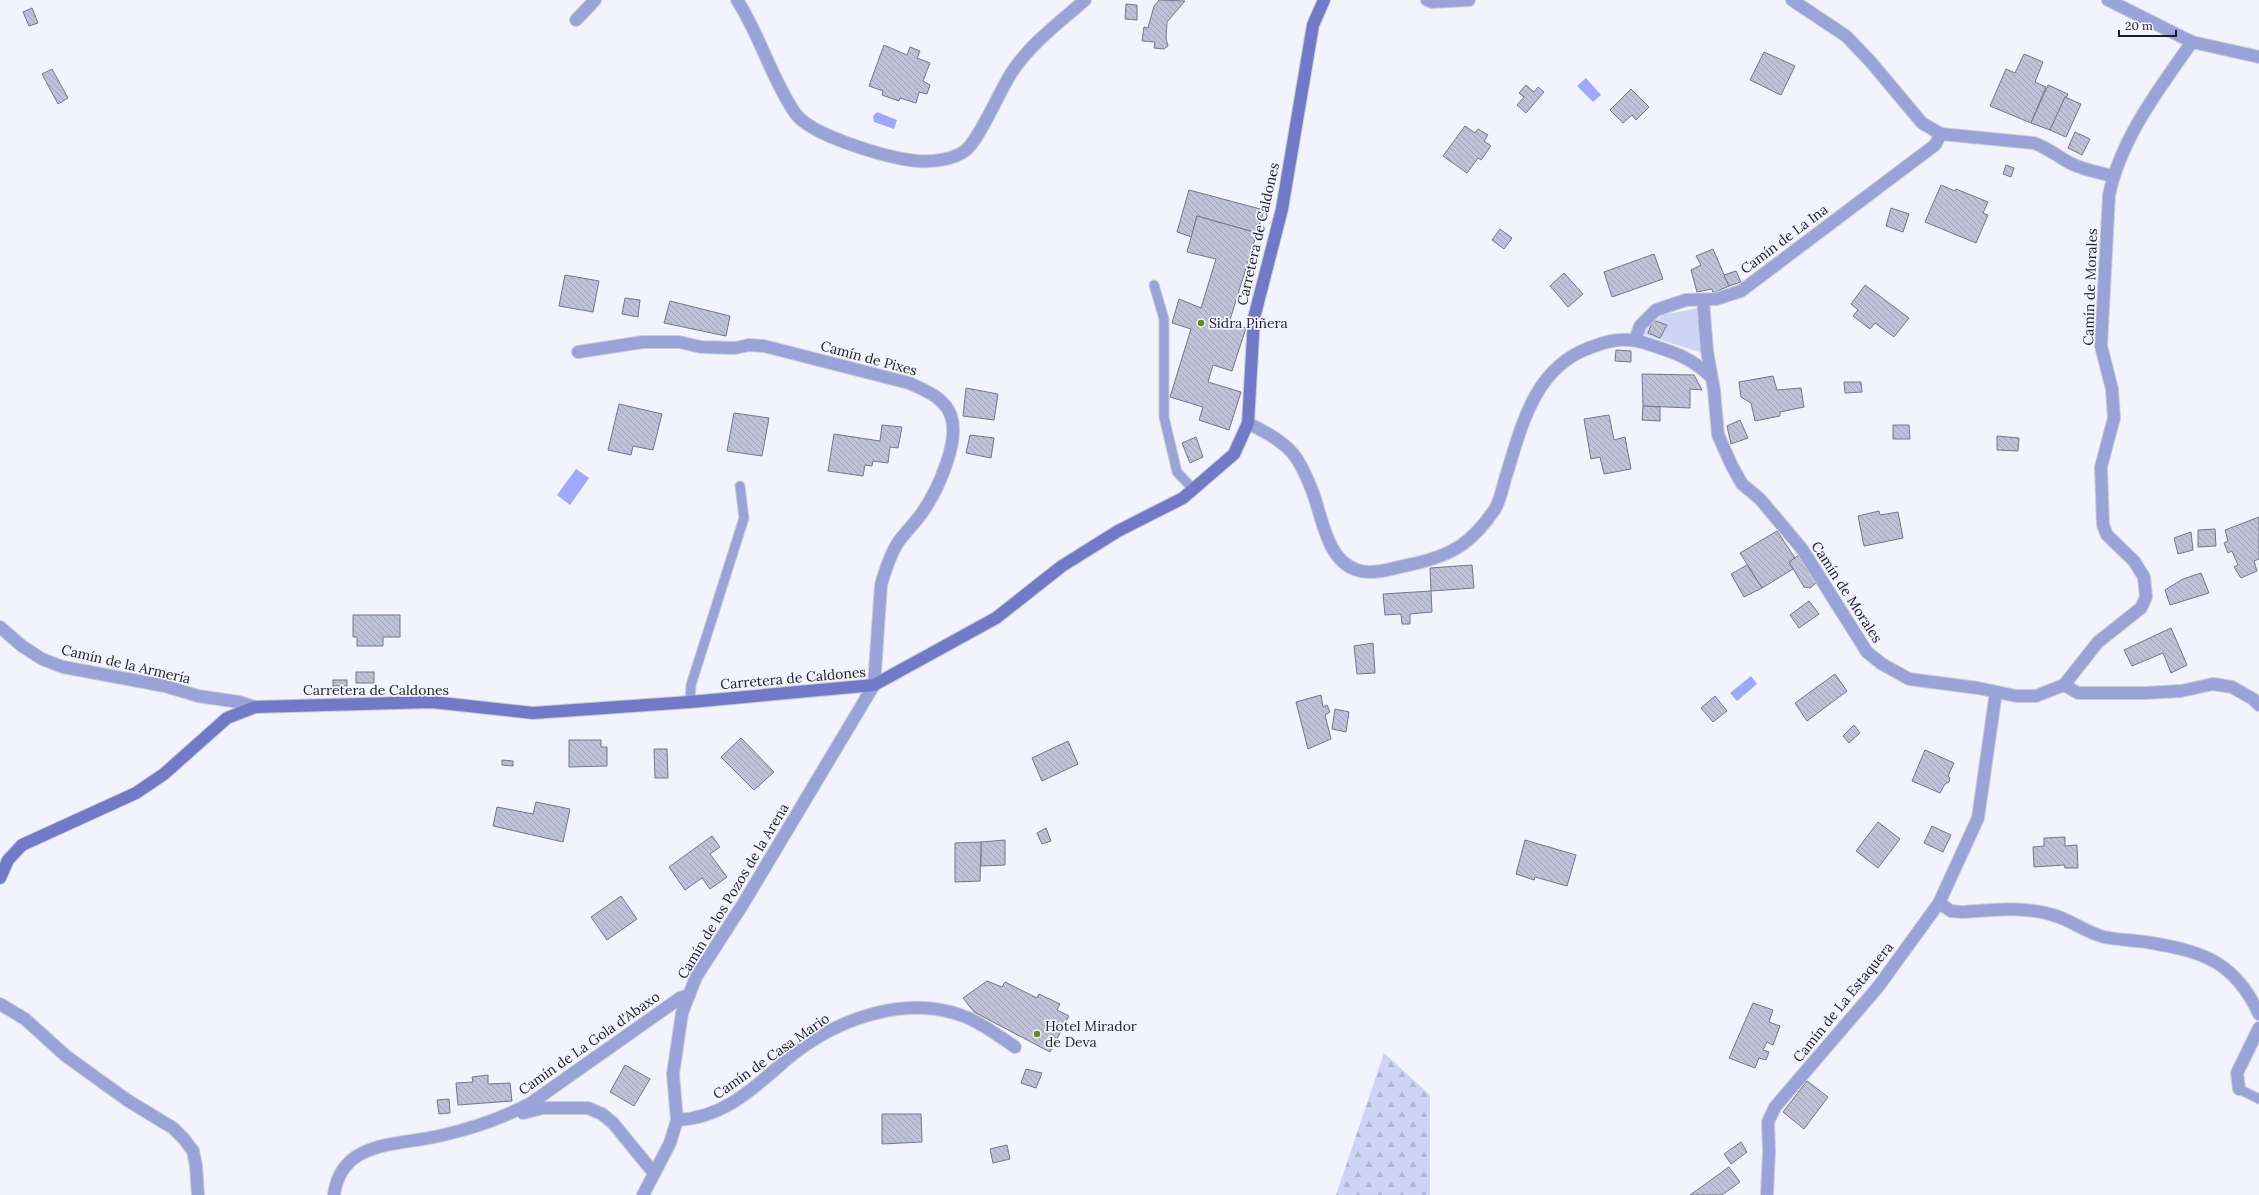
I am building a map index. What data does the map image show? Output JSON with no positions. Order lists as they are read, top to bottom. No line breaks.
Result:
{"streets":{"street":["Carretera de Caldones","Camín de La Ina","Camín de Morales","Camín de Pixes","Camín de la Armería","Camín de los Pozos de la Arena","Camín de La Estaquera","Camín de La Gola d'Abaxo","Camín de Casa Mario"]},"crossings":[["Carretera de Caldones","Camín de Pixes"],["Carretera de Caldones","Camín de la Armería"],["Carretera de Caldones","Camín de los Pozos de la Arena"],["Camín de La Ina","Camín de Morales"],["Camín de Morales","Camín de La Estaquera"],["Camín de Pixes","Camín de los Pozos de la Arena"],["Camín de los Pozos de la Arena","Camín de La Gola d'Abaxo"],["Camín de los Pozos de la Arena","Camín de Casa Mario"]],"places":["Sidra Piñera","Hotel Mirador de Deva"],"scale_bar":"20 m"}
